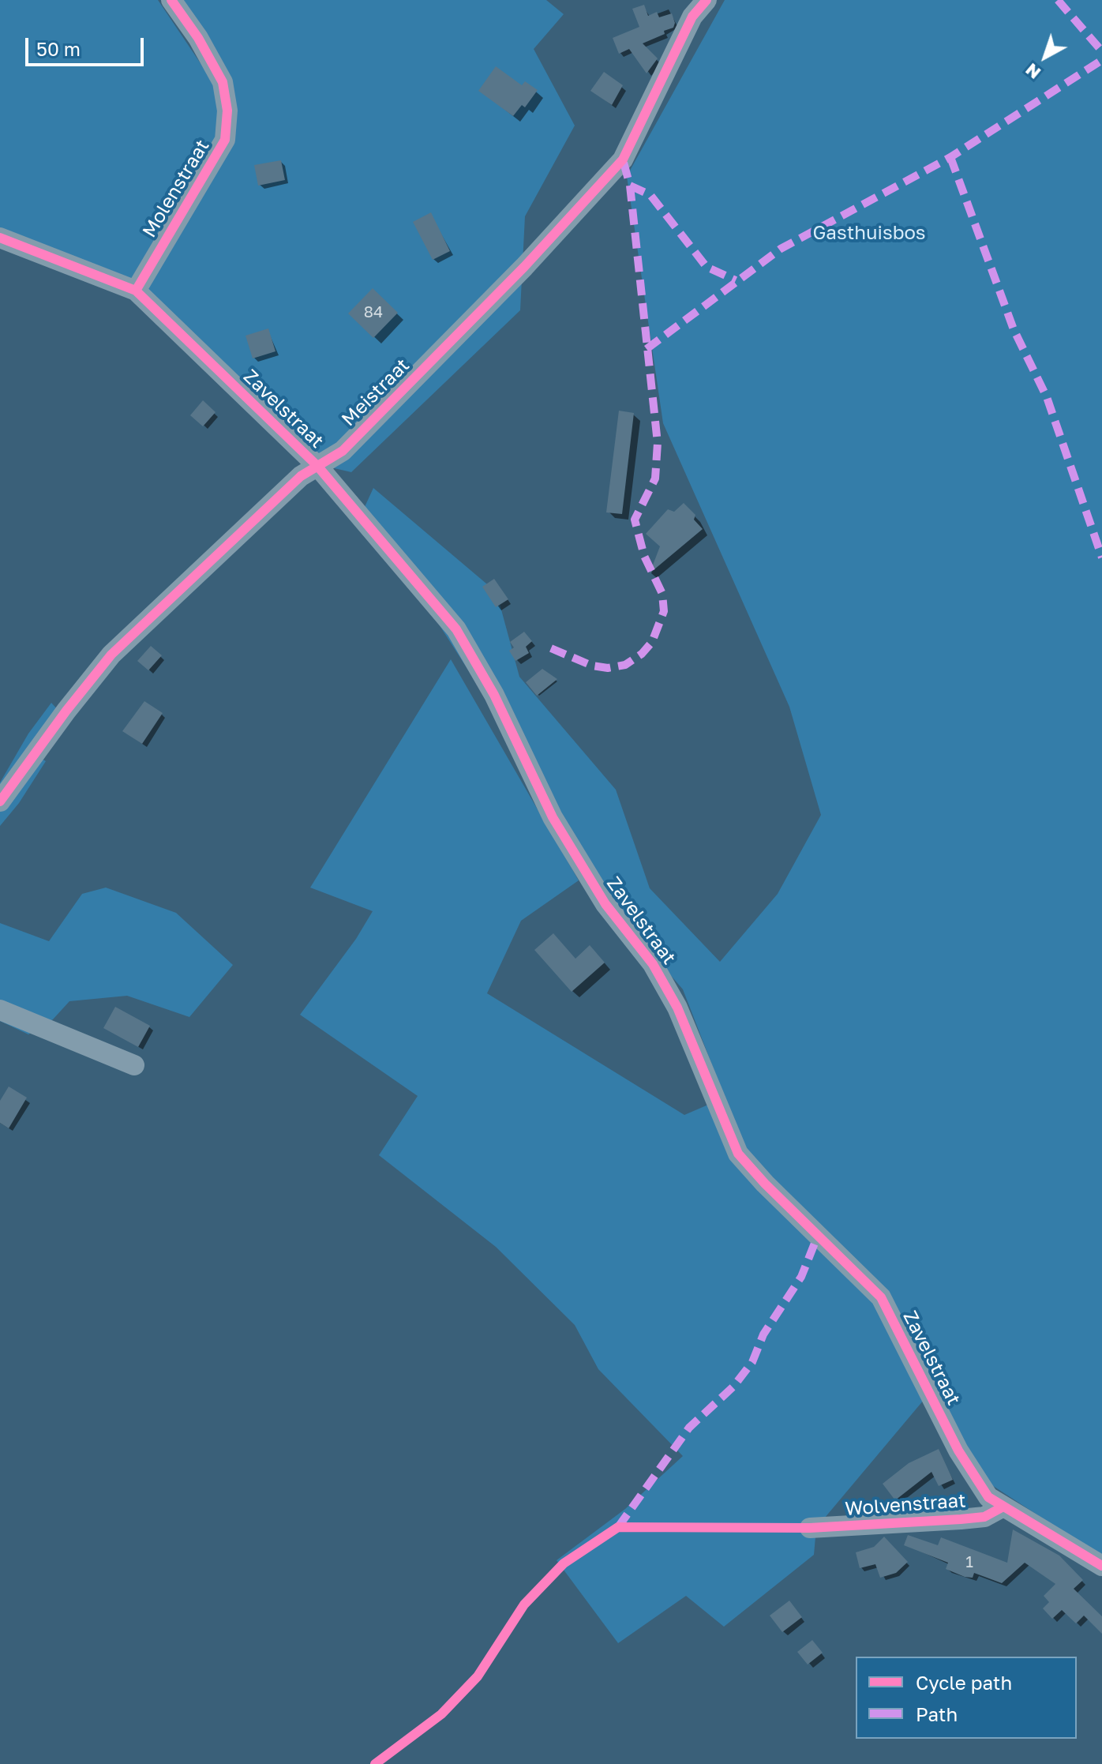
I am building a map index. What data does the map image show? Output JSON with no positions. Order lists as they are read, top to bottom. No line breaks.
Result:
{"streets":{"street":["Molenstraat","Meistraat","Zavelstraat","Wolvenstraat"]},"crossings":[["Molenstraat","Zavelstraat"],["Meistraat","Zavelstraat"],["Zavelstraat","Wolvenstraat"]],"parks":["Gasthuisbos"],"house_numbers":["84","1"],"legend":["Cycle path","Path"],"scale_bar":"50 m","north":"bottom left"}
